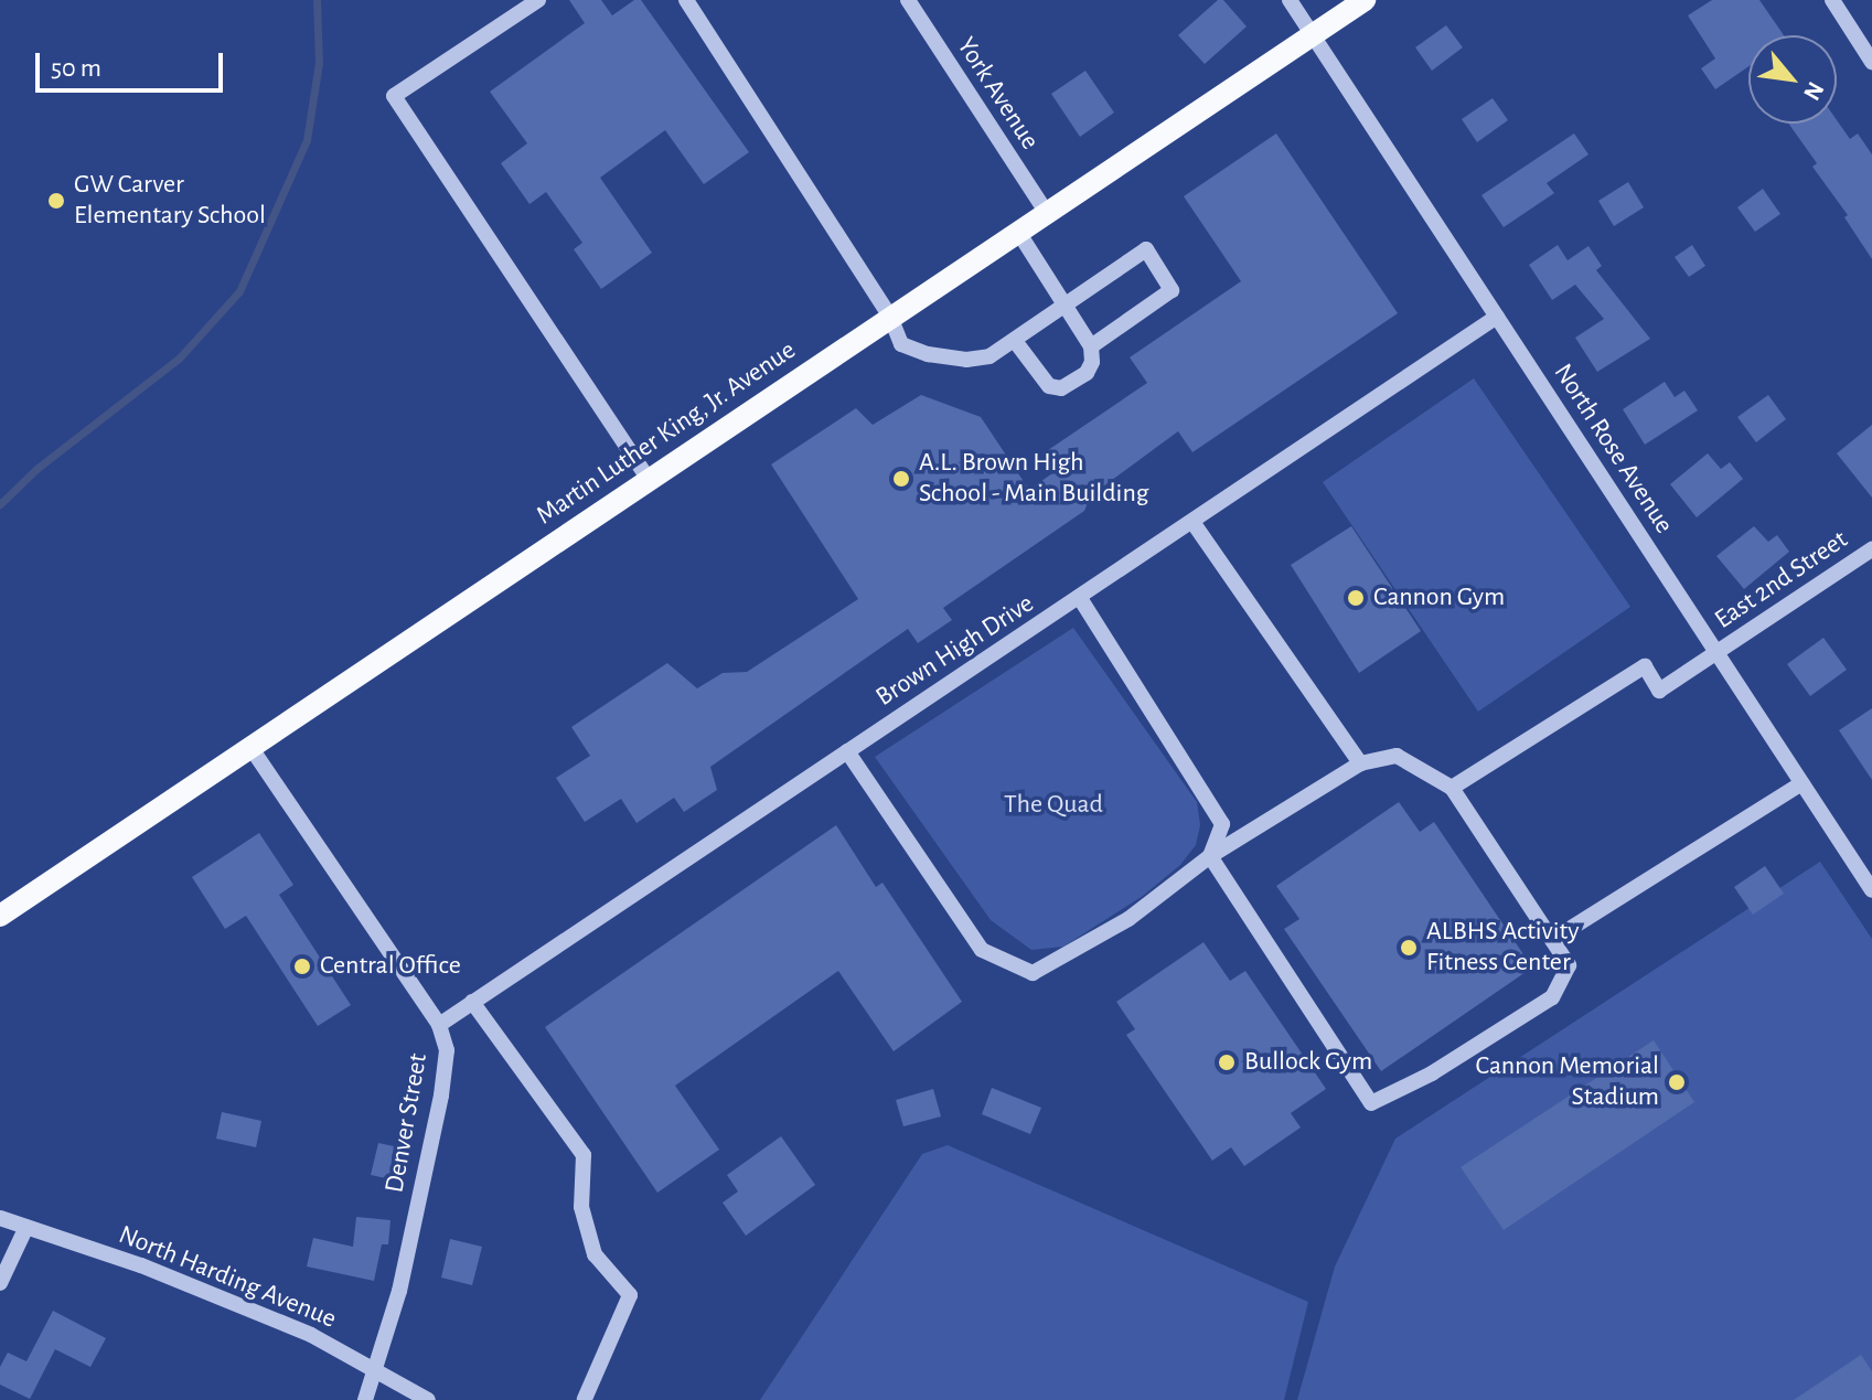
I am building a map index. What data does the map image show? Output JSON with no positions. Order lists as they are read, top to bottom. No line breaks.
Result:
{"streets":{"main road":["Martin Luther King, Jr. Avenue"],"street":["York Avenue","North Rose Avenue","East 2nd Street","Brown High Drive","Denver Street","North Harding Avenue"]},"crossings":[["York Avenue","Martin Luther King, Jr. Avenue"],["Martin Luther King, Jr. Avenue","North Rose Avenue"],["Martin Luther King, Jr. Avenue","Denver Street"],["North Rose Avenue","East 2nd Street"],["North Rose Avenue","Brown High Drive"],["Brown High Drive","Denver Street"],["Denver Street","North Harding Avenue"]],"parks":["The Quad"],"places":["GW Carver Elementary School","A.L. Brown High School - Main Building","Cannon Gym","ALBHS Activity Fitness Center","Central Office","Bullock Gym","Cannon Memorial Stadium"],"scale_bar":"50 m","north":"bottom right"}
